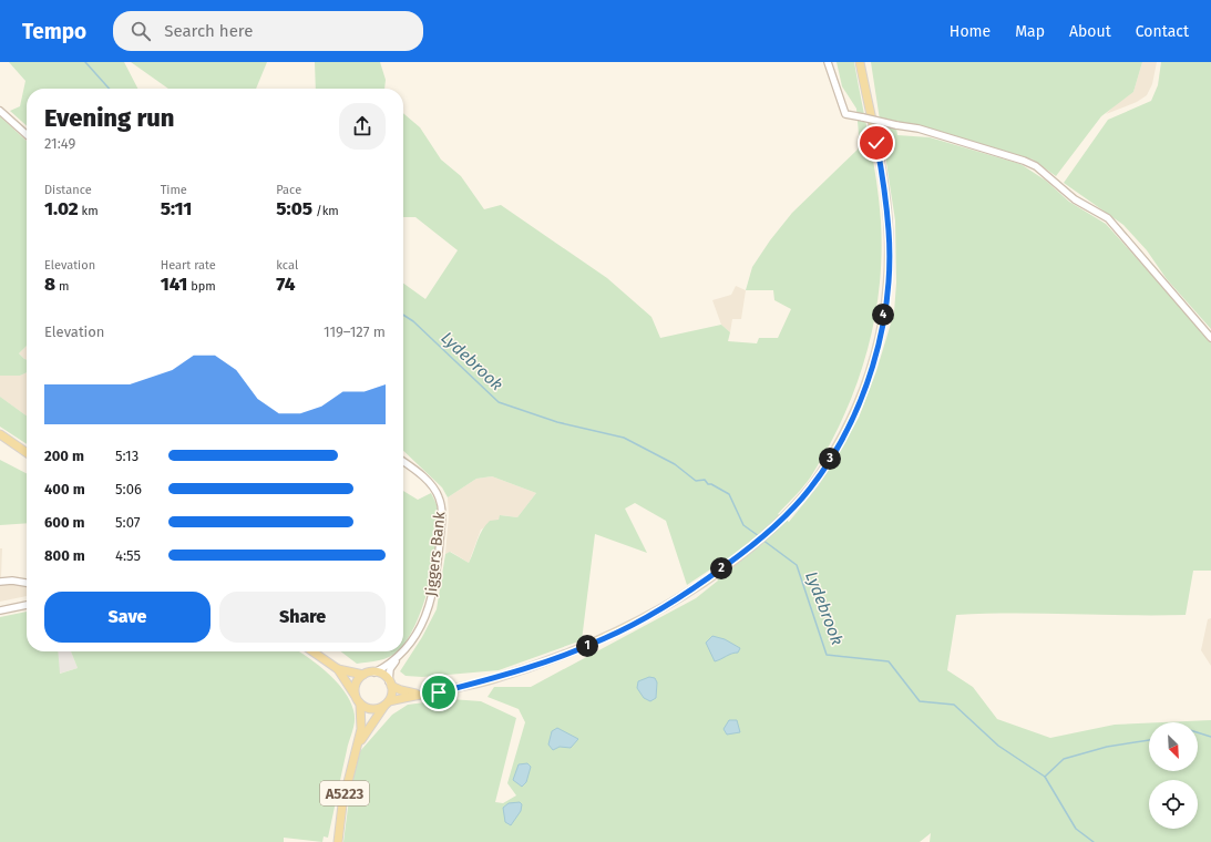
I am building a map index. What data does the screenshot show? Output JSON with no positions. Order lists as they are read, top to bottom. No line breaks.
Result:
{"streets":{"main road":["A5223"],"street":["Jiggers Bank"]},"crossings":[["Jiggers Bank","A5223"]],"water":["Lydebrook"],"north":"bottom right","page":{"header":"Tempo","search":"Search here","nav":["Home","Map","About","Contact"],"heading":["Evening run","21:49"],"stats":[["Distance","1.02 km"],["Time","5:11"],["Pace","5:05 /km"],["Elevation","8 m"],["Heart rate","141 bpm"],["kcal","74"]],"pins":["4","3","2","1"],"chart":["Elevation","119–127 m"],"list":[{"name":"200 m","note":"5:13"},{"name":"400 m","note":"5:06"},{"name":"600 m","note":"5:07"},{"name":"800 m","note":"4:55"}],"buttons":["Save","Share"]}}
